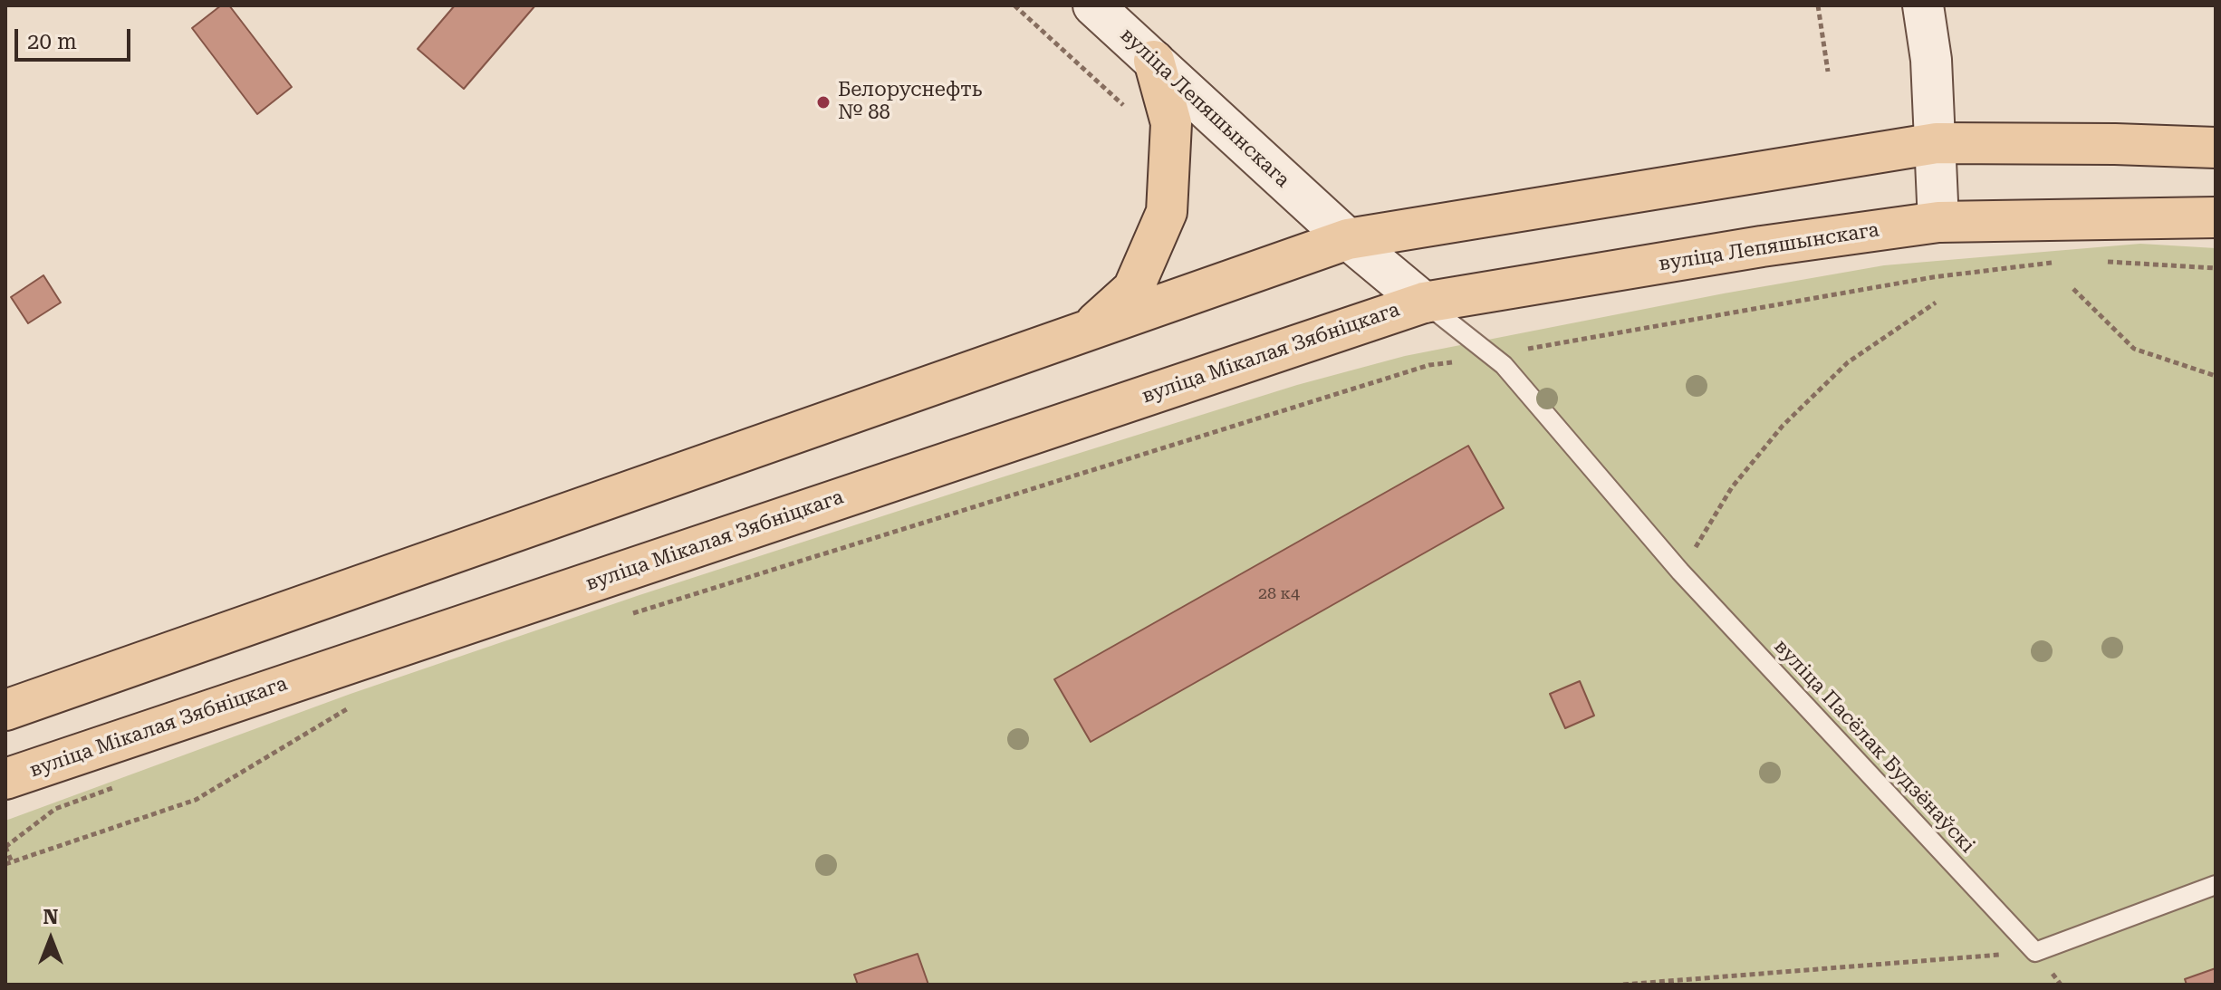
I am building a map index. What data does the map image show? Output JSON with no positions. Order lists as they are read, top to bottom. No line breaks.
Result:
{"streets":{"main road":["вуліца Лепяшынскага","вуліца Мікалая Зябніцкага"],"lane":["вуліца Пасёлак Будзёнаўскі"]},"crossings":[["вуліца Лепяшынскага","вуліца Мікалая Зябніцкага"],["вуліца Лепяшынскага","вуліца Пасёлак Будзёнаўскі"],["вуліца Мікалая Зябніцкага","вуліца Пасёлак Будзёнаўскі"]],"places":["Белоруснефть № 88"],"house_numbers":["28 к4"],"scale_bar":"20 m","north":"top"}
